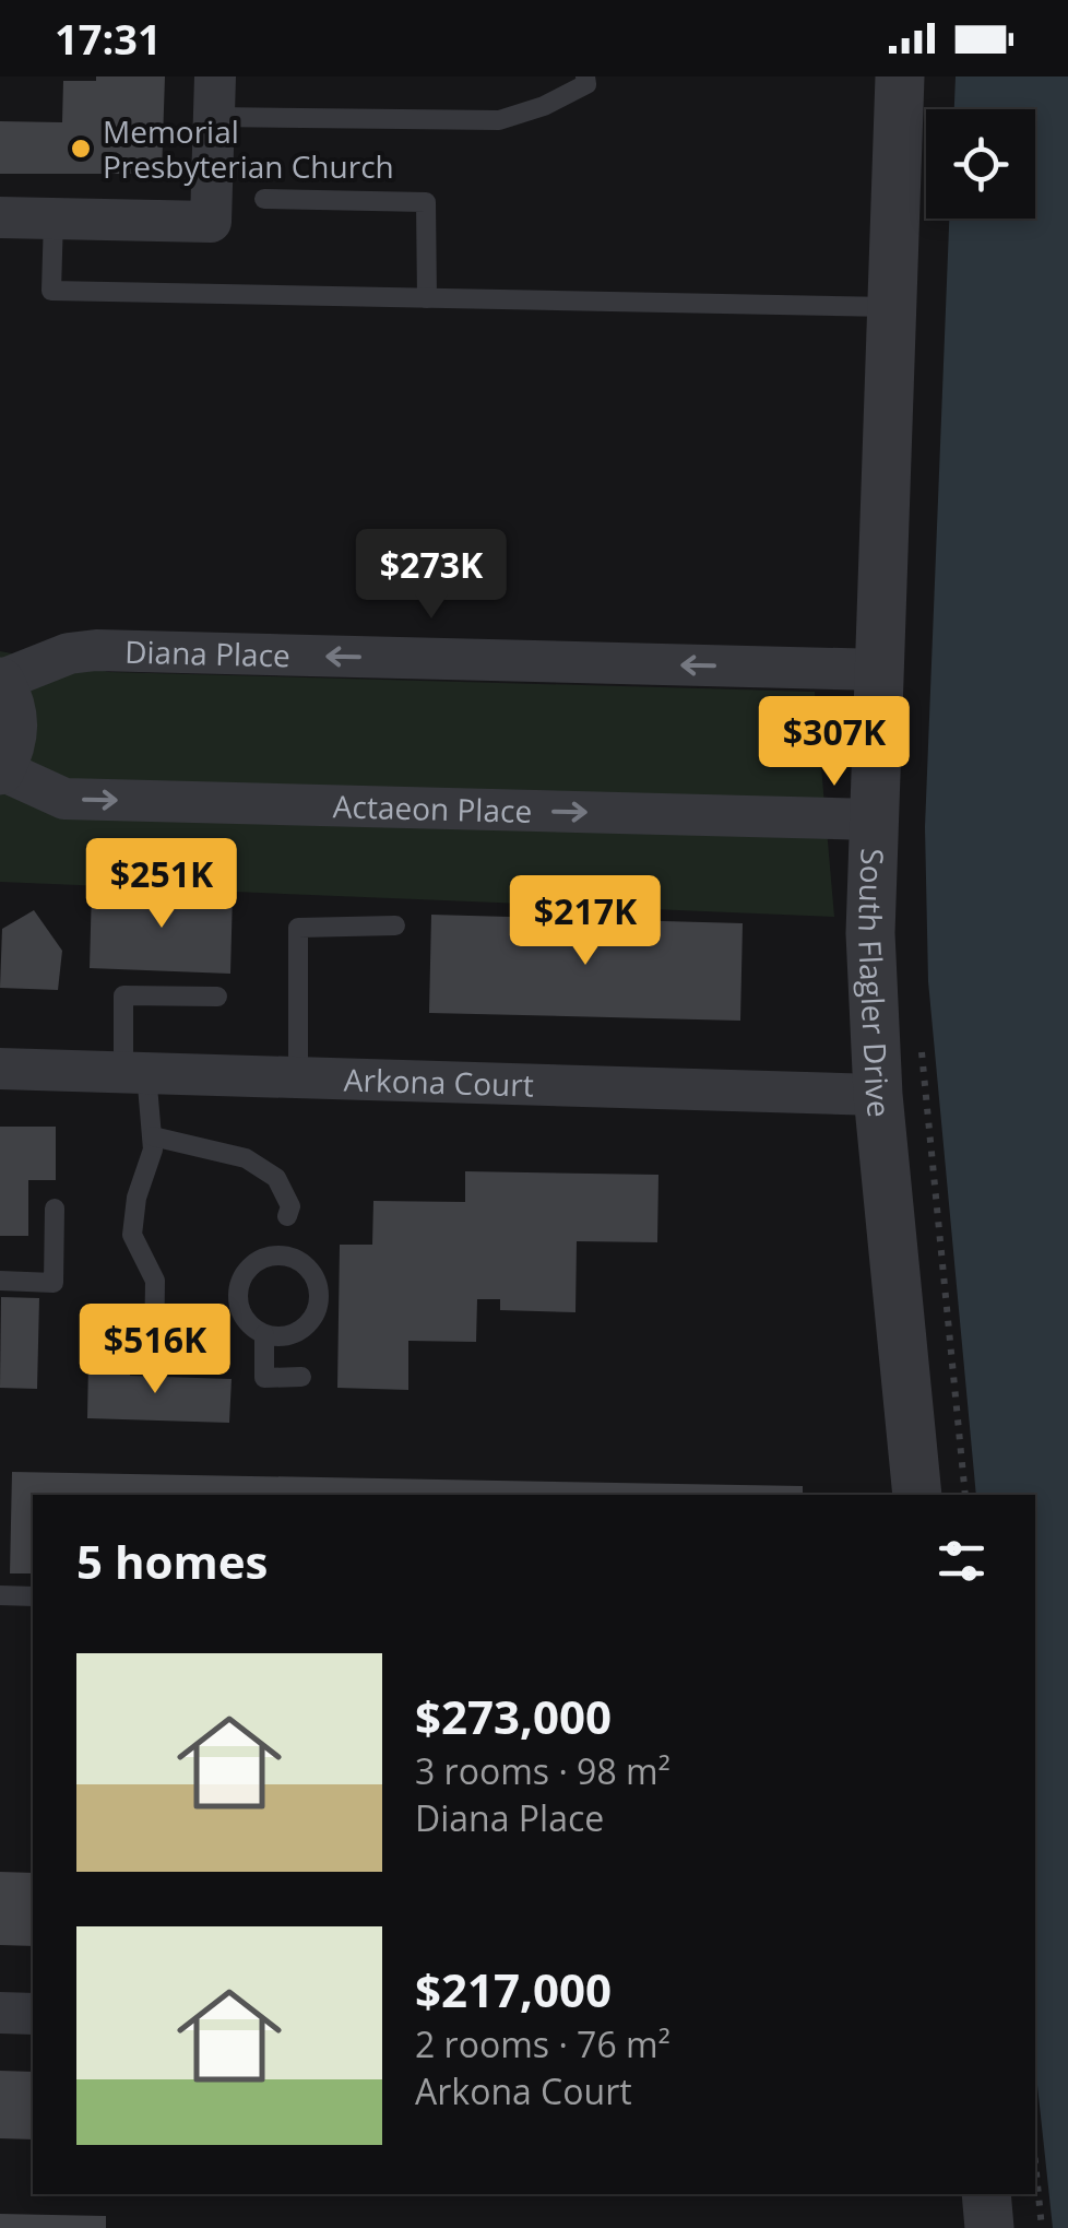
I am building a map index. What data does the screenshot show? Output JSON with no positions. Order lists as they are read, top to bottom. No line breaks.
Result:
{"streets":{"street":["Diana Place","Actaeon Place","South Flagler Drive","Arkona Court"]},"crossings":[["Diana Place","South Flagler Drive"],["Actaeon Place","South Flagler Drive"],["South Flagler Drive","Arkona Court"]],"one_way":["Diana Place","Actaeon Place"],"places":["Memorial Presbyterian Church"],"page":{"status":"17:31","price":["$273K","$307K","$251K","$217K","$516K"],"heading":"5 homes","list":[{"name":"$273,000","note":"3 rooms · 98 m² · Diana Place"},{"name":"$217,000","note":"2 rooms · 76 m² · Arkona Court"}]}}
